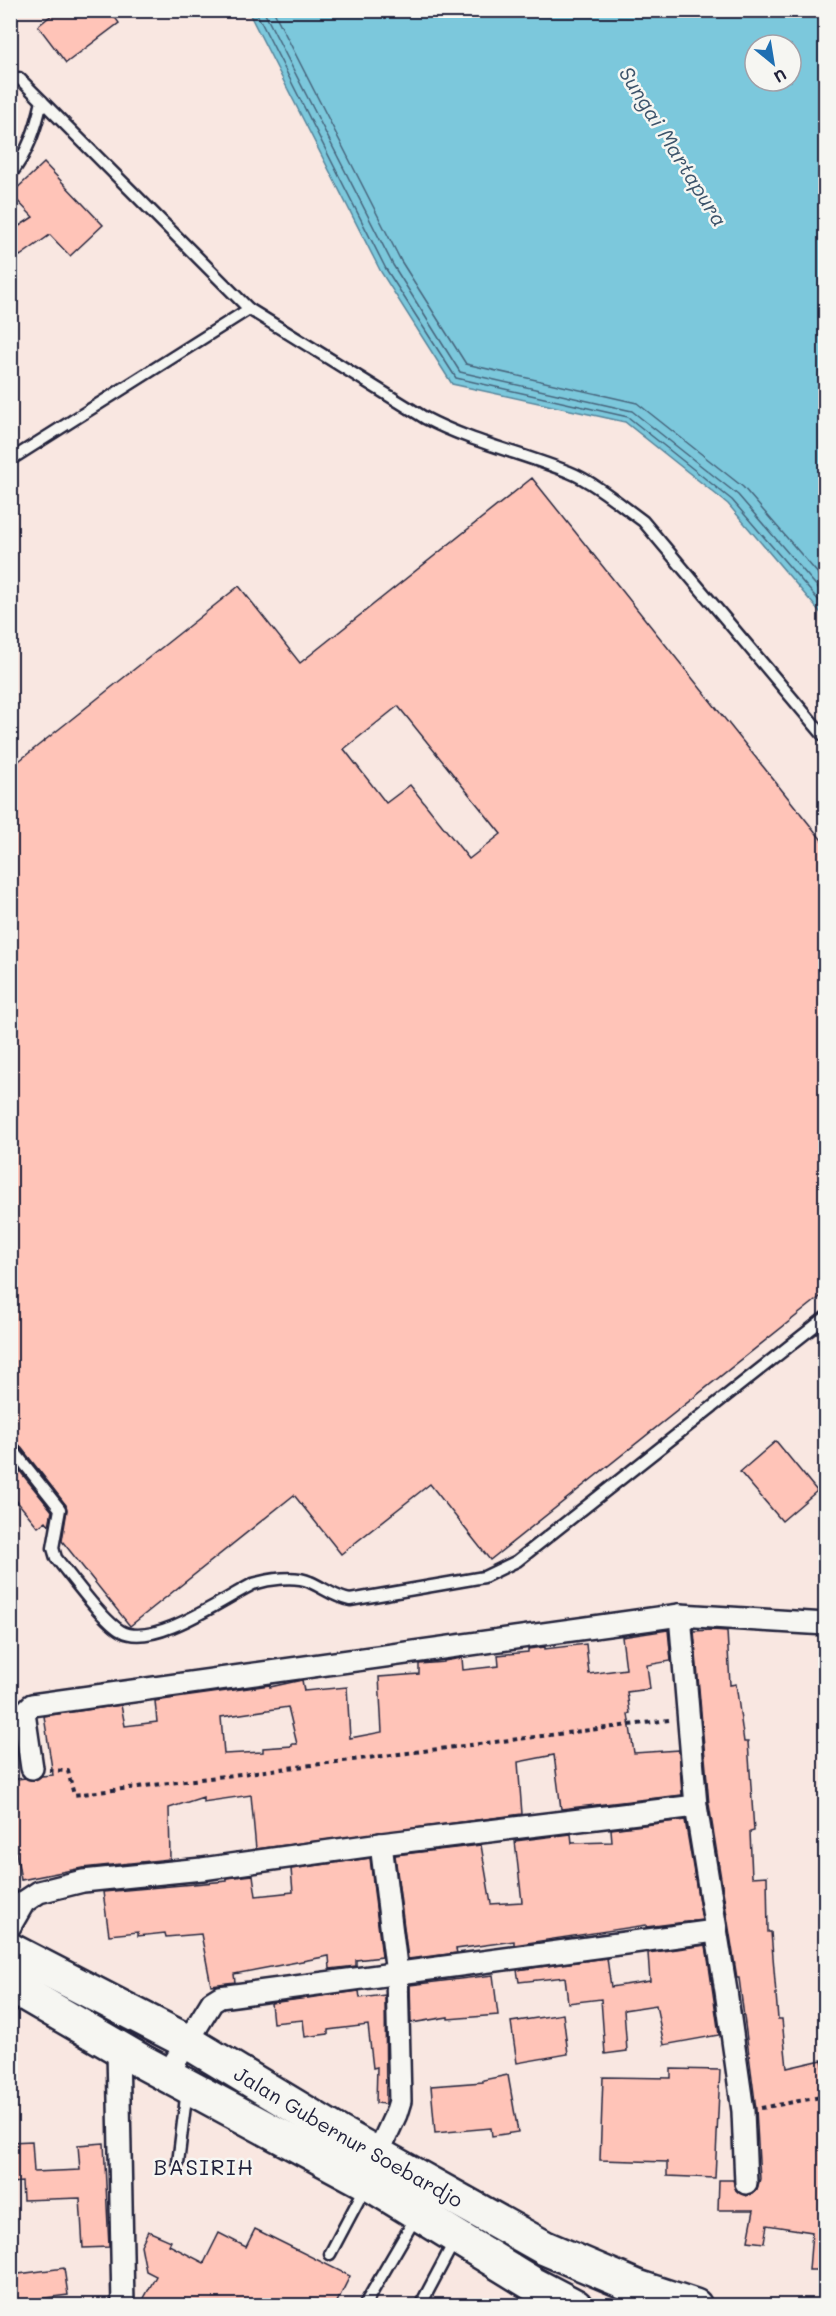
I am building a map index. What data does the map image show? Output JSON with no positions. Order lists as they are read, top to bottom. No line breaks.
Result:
{"streets":{"highway":["Jalan Gubernur Soebardjo"]},"districts":["BASIRIH"],"water":["Sungai Martapura"],"north":"bottom right"}
